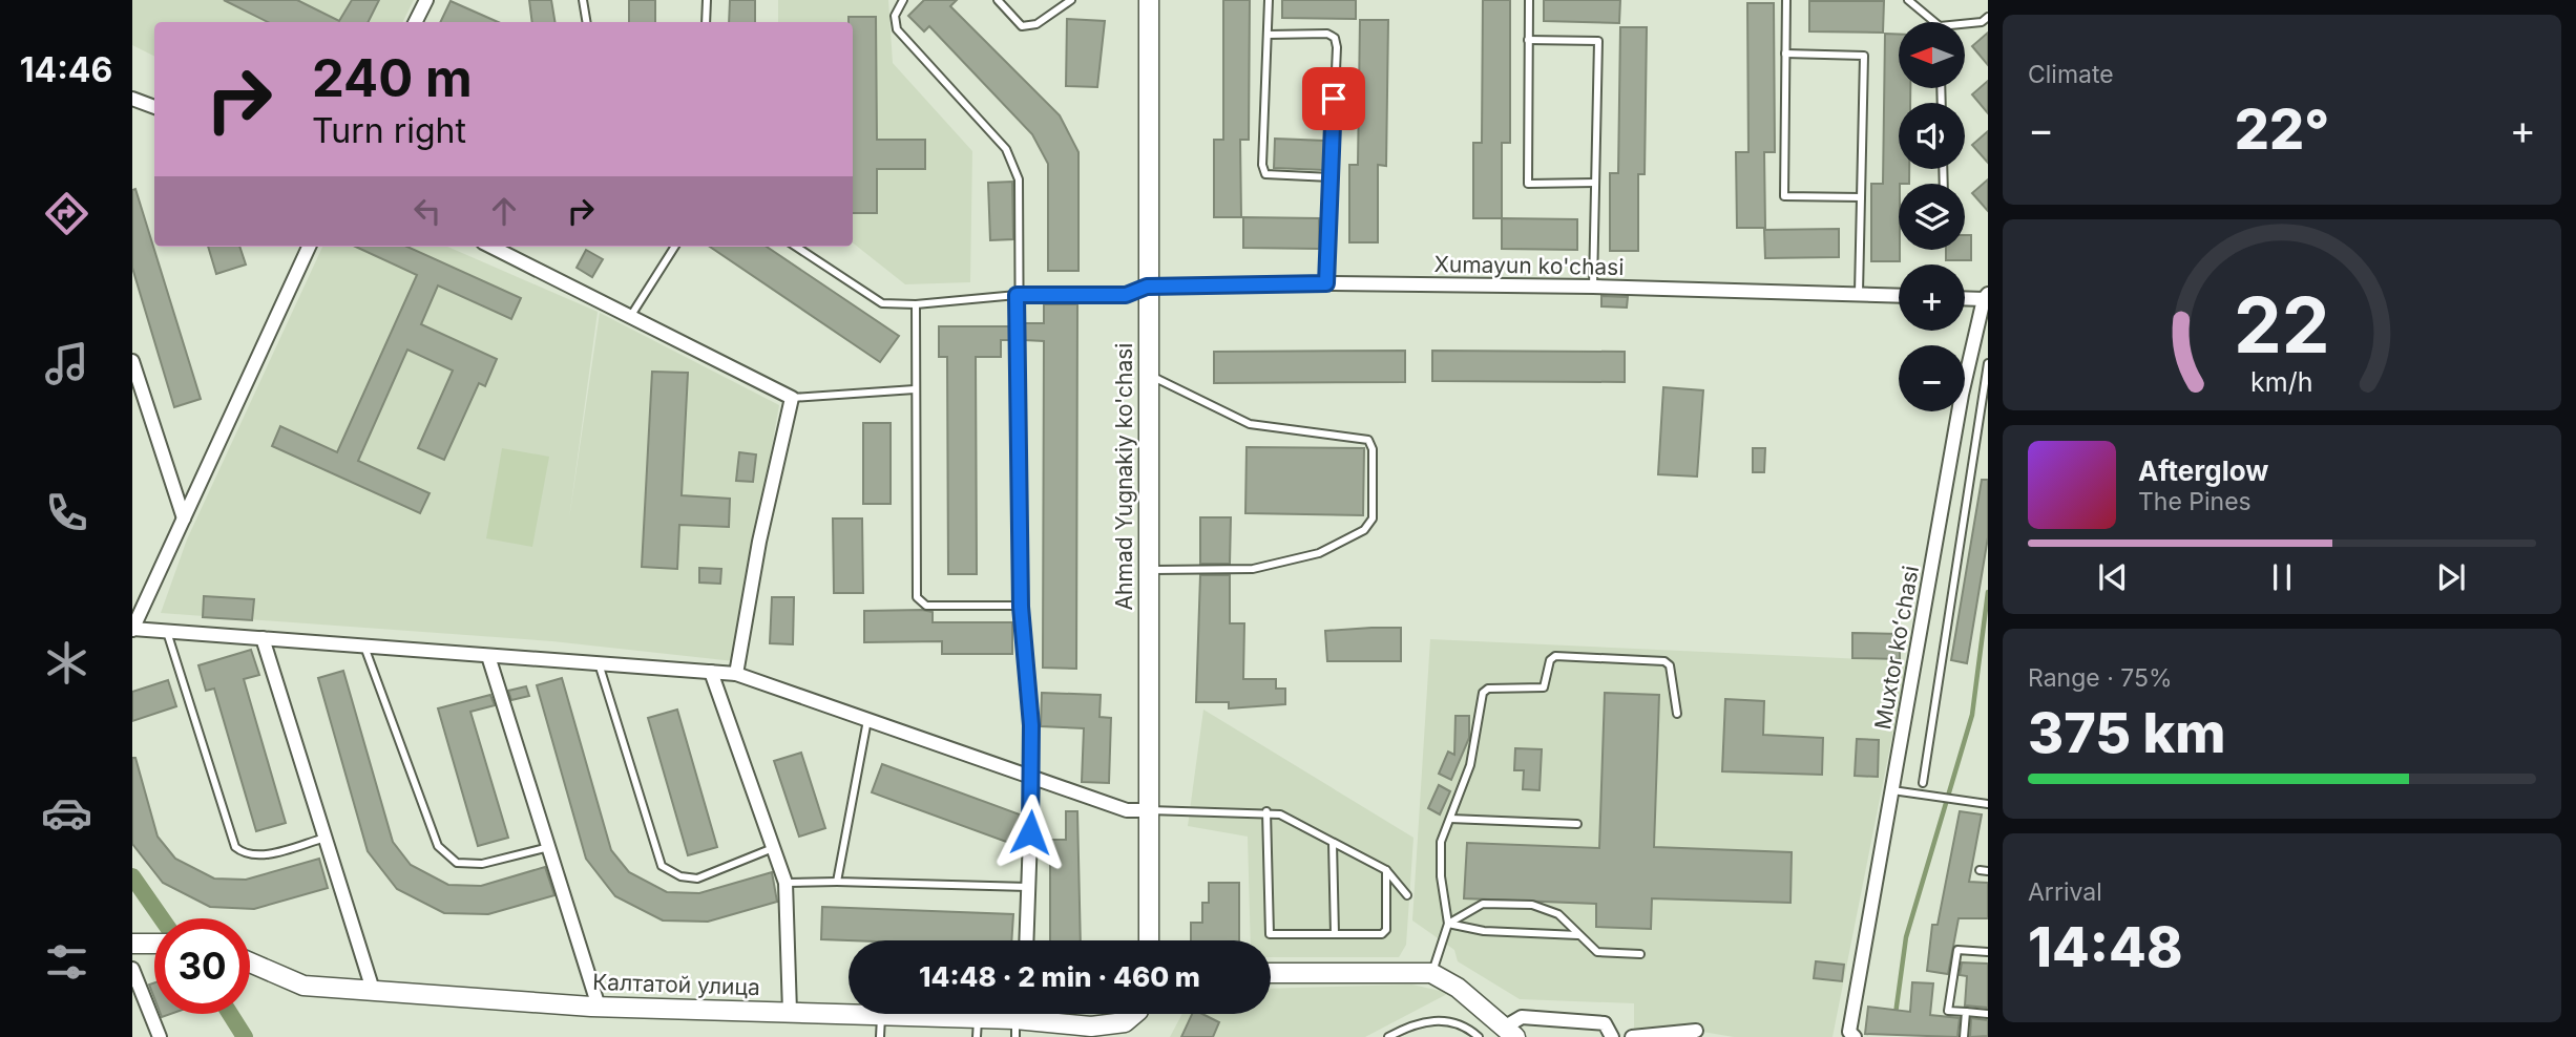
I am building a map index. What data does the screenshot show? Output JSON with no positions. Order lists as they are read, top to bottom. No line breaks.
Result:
{"streets":{"street":["Xumayun ko'chasi","Ahmad Yugnakiy ko'chasi","Muxtor koʻchasi","Калтатой улица"]},"crossings":[["Xumayun ko'chasi","Ahmad Yugnakiy ko'chasi"]],"north":"left","page":{"tabs":"14:46","tile":["Climate",["Range · 75%","375 km"],["Arrival","14:48"]],"map_buttons":["+","−"],"turn":["240 m","Turn right"],"heat":["−","22°","+"],"song":["Afterglow","The Pines"],"limit":"30","trip":"14:48 · 2 min · 460 m","gauge":["22","km/h"]}}
